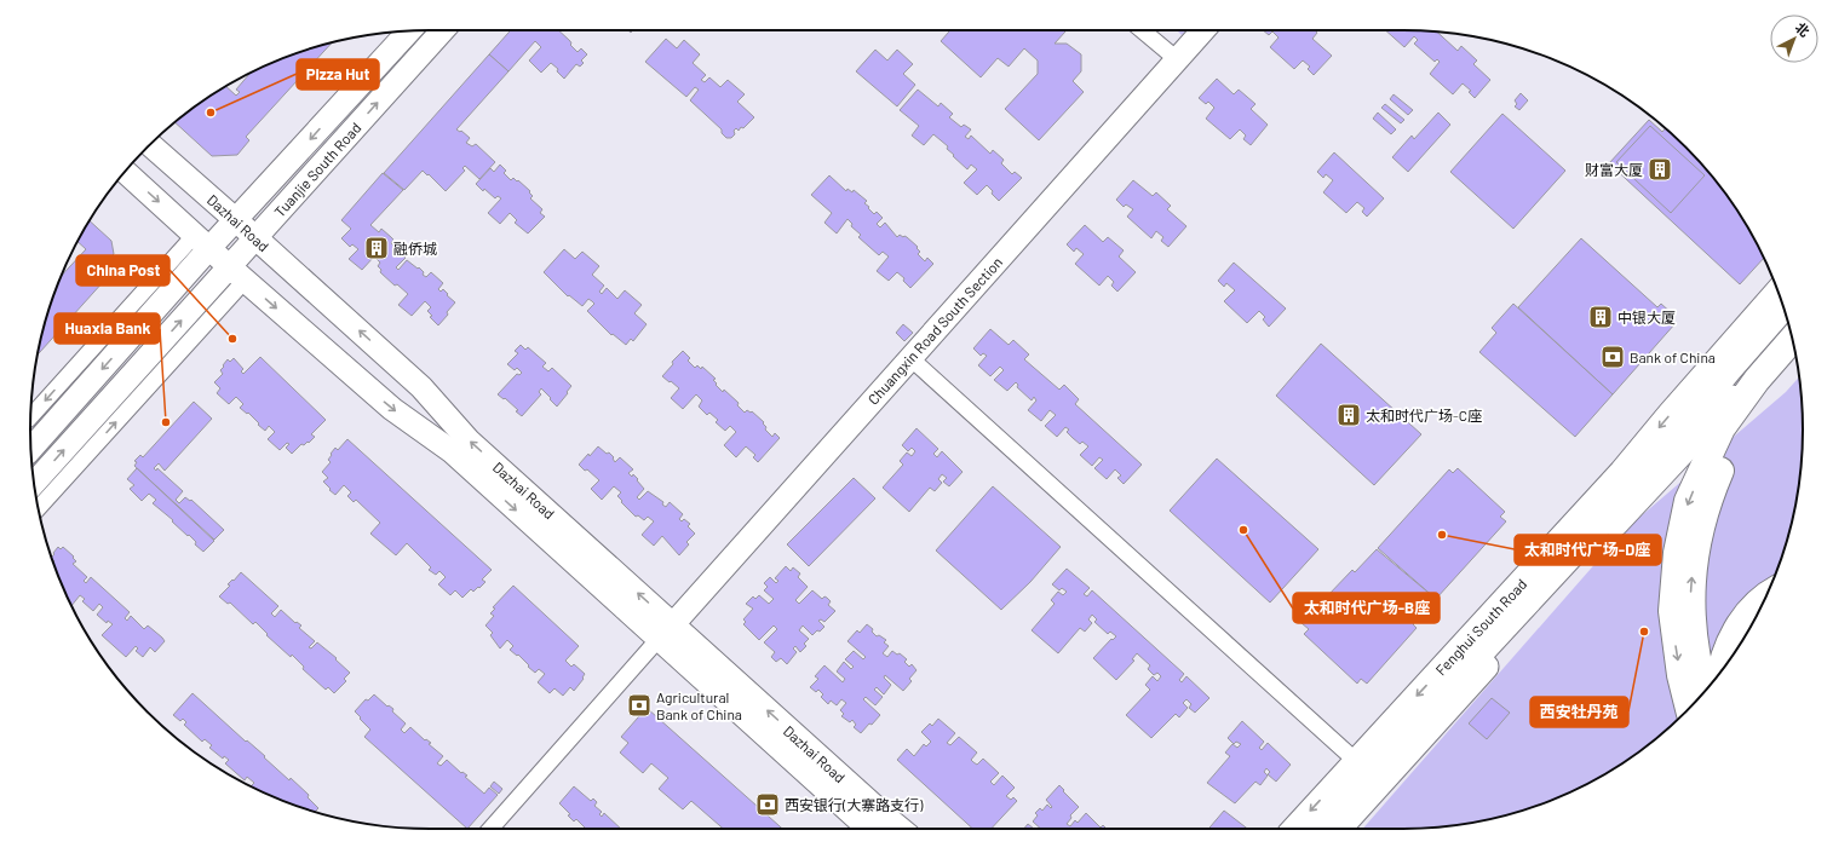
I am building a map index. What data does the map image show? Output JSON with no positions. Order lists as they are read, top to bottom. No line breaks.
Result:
{"streets":{"main road":["Tuanjie South Road","Dazhai Road","Chuangxin Road South Section","Fenghui South Road"]},"crossings":[["Tuanjie South Road","Dazhai Road"],["Dazhai Road","Chuangxin Road South Section"]],"places":{"other":["Pizza Hut","China Post","Huaxia Bank","太和时代广场-B座","太和时代广场-D座","西安牡丹苑"],"building":["财富大厦","融侨城","中银大厦","太和时代广场-C座"],"bank":["Bank of China","Agricultural Bank of China","西安银行(大寨路支行)"]},"north":"top right"}
